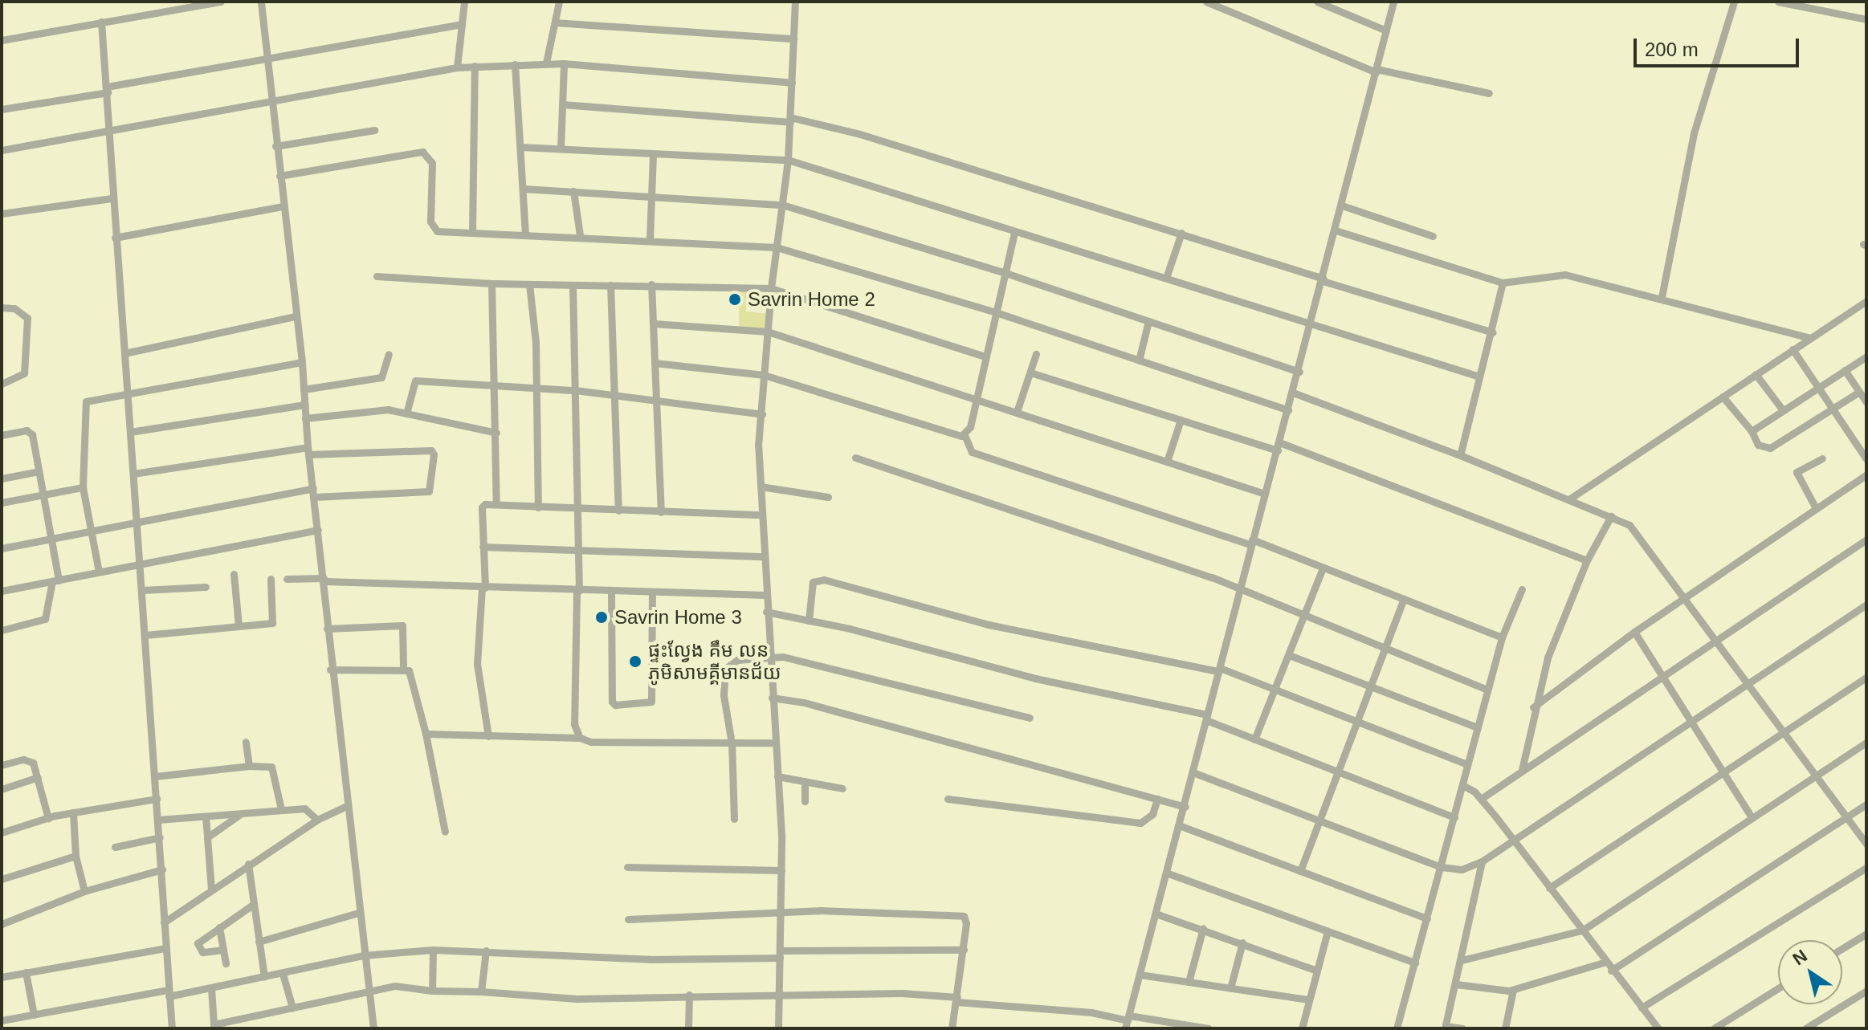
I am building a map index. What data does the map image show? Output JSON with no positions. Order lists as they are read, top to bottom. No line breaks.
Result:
{"places":["Savrin Home 2","Savrin Home 3","ផ្ទះល្វែង គឹម លន ភូមិសាមគ្គីមានជ័យ"],"scale_bar":"200 m","north":"top left"}
